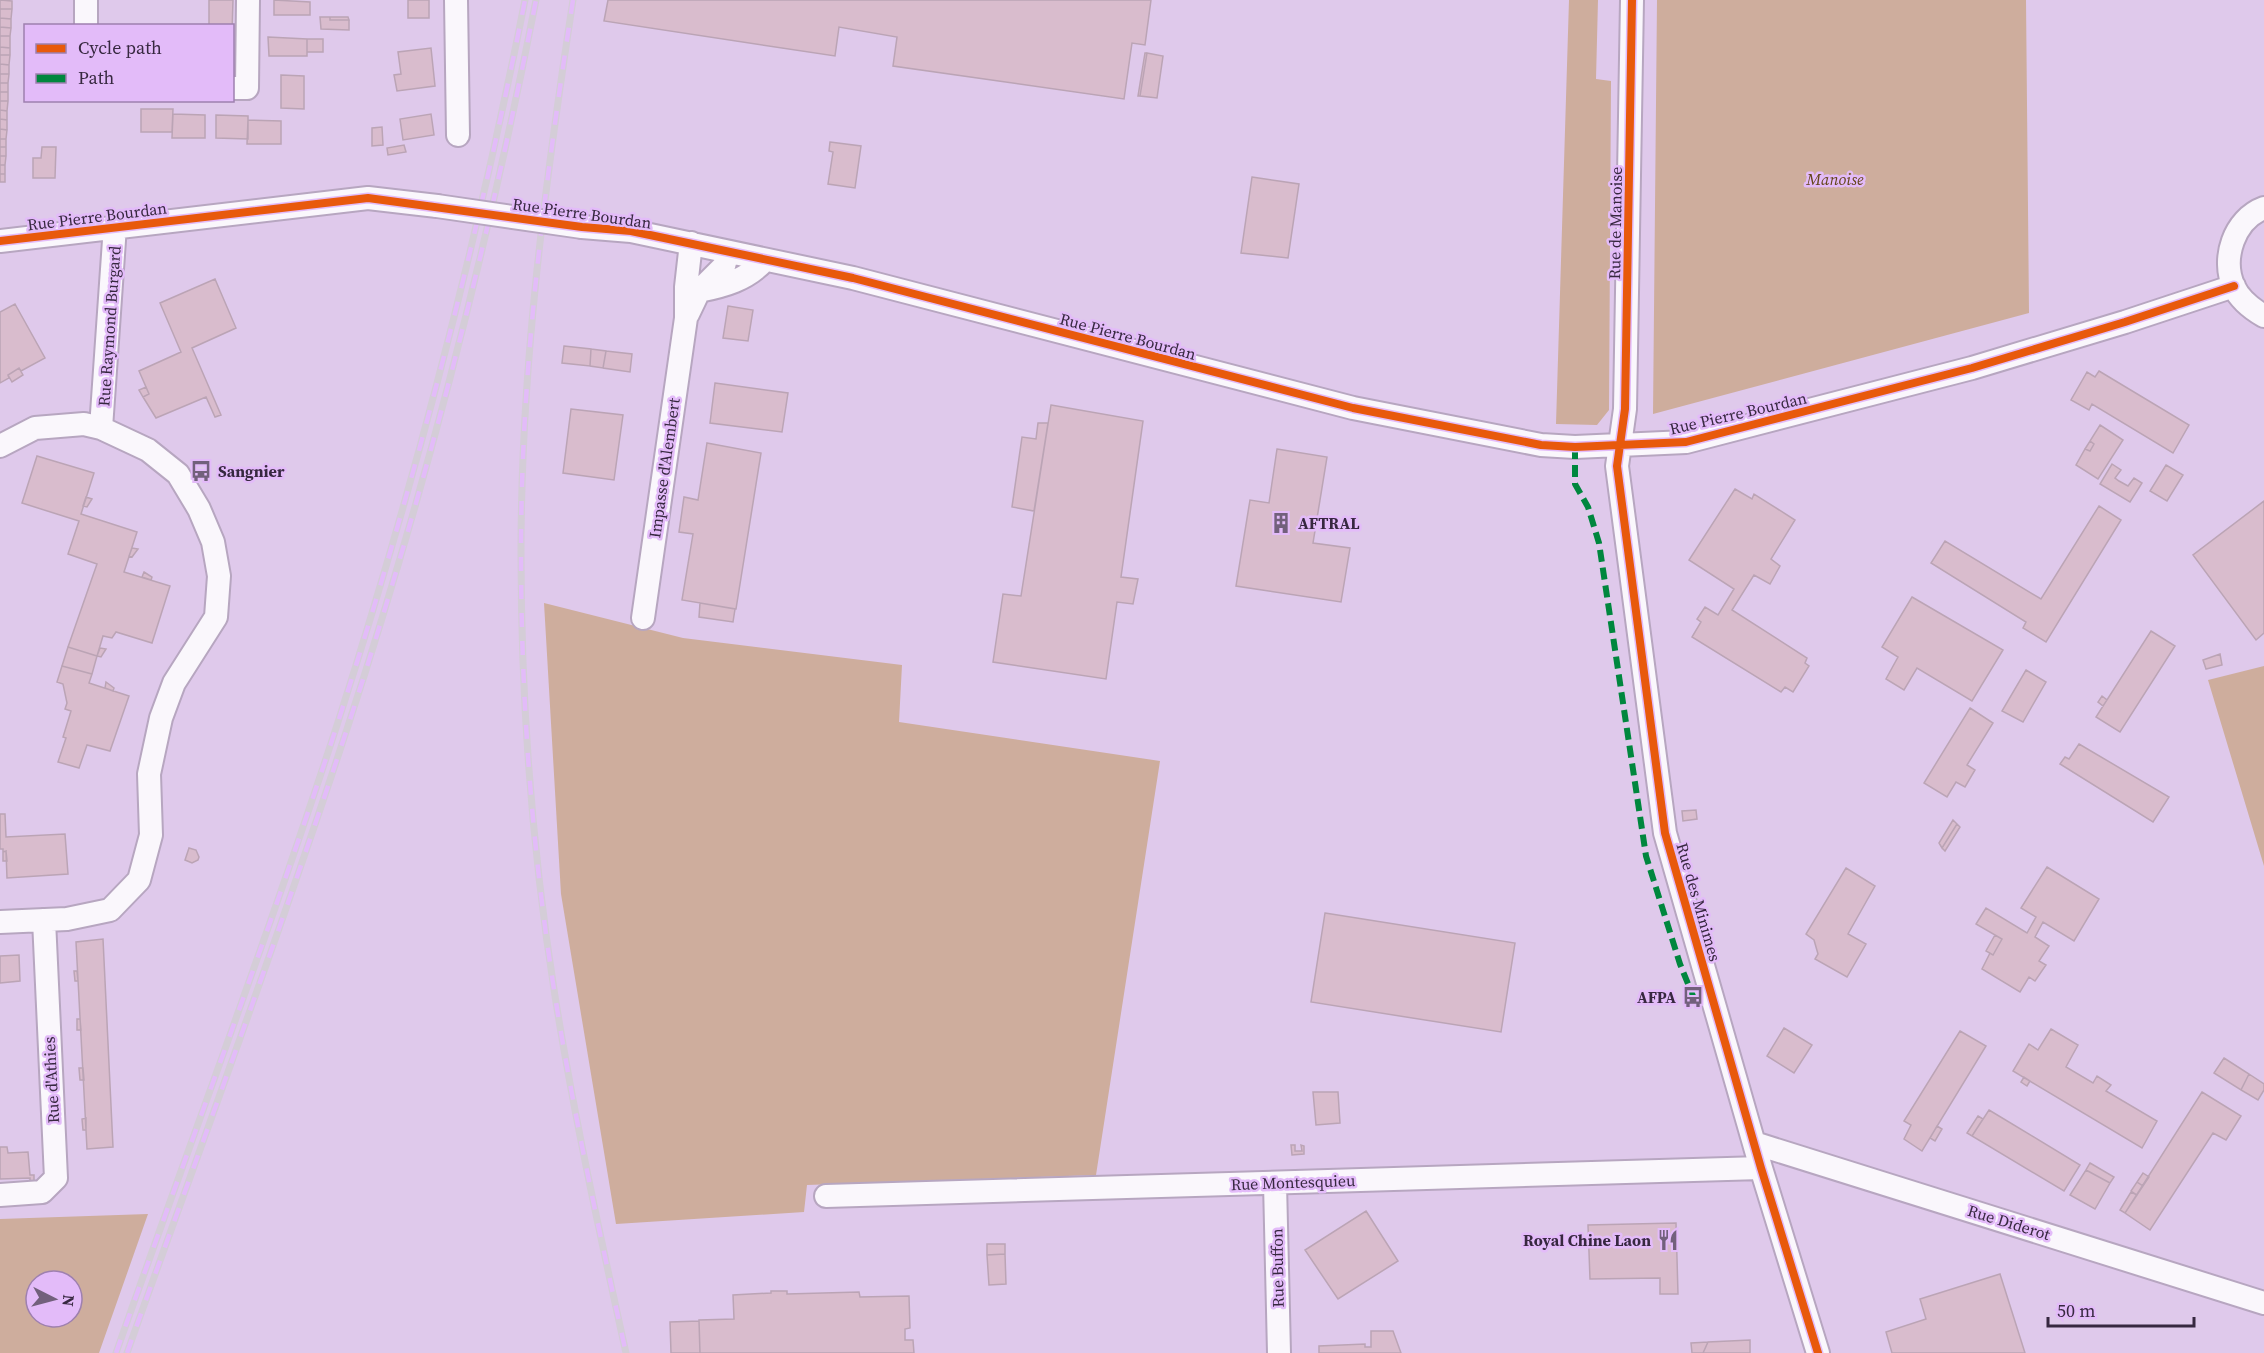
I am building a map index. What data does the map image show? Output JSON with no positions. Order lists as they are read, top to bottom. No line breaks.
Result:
{"streets":{"street":["Rue Pierre Bourdan","Rue de Manoise","Rue Raymond Burgard","Impasse d'Alembert","Rue des Minimes","Rue d'Athies","Rue Montesquieu","Rue Diderot","Rue Buffon"]},"crossings":[["Rue Pierre Bourdan","Rue de Manoise"],["Rue Pierre Bourdan","Rue Raymond Burgard"],["Rue Pierre Bourdan","Impasse d'Alembert"],["Rue Pierre Bourdan","Rue des Minimes"],["Rue de Manoise","Rue des Minimes"],["Rue des Minimes","Rue Montesquieu"],["Rue des Minimes","Rue Diderot"],["Rue Montesquieu","Rue Buffon"]],"parks":["Manoise"],"places":{"bus stop":["Sangnier","AFPA"],"building":["AFTRAL"],"restaurant":["Royal Chine Laon"]},"legend":["Cycle path","Path"],"scale_bar":"50 m","north":"right"}
